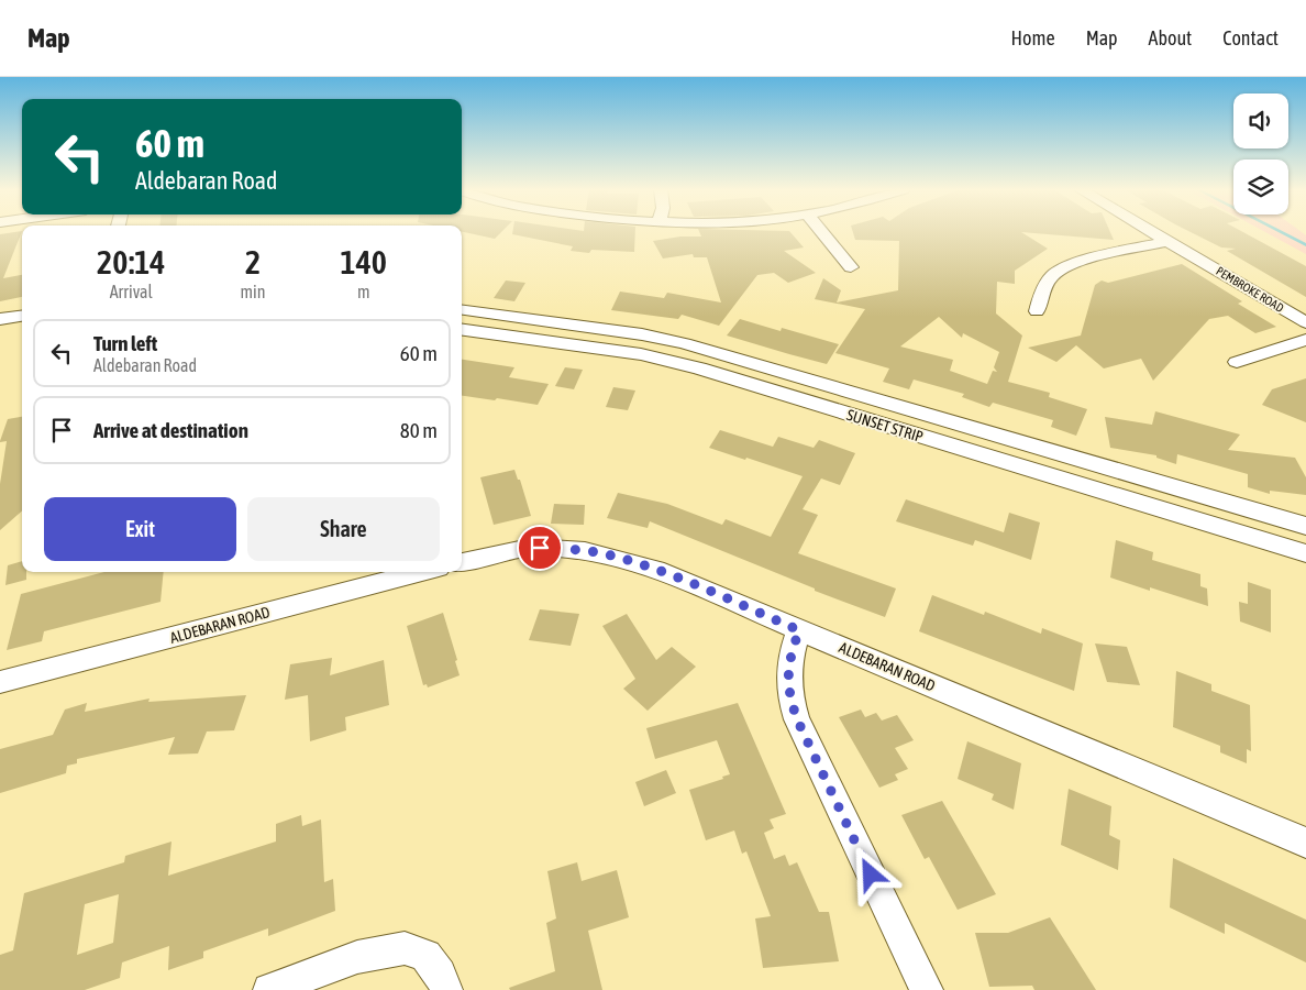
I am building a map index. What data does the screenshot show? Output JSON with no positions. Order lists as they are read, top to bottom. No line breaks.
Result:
{"streets":{"street":["PEMBROKE ROAD","SUNSET STRIP","ALDEBARAN ROAD"]},"page":{"header":"Map","nav":["Home","Map","About","Contact"],"turn":["60 m","Aldebaran Road"],"eta":["20:14","Arrival","2","min","140","m"],"list":[{"name":"Turn left","note":"Aldebaran Road","value":"60 m"},{"name":"Arrive at destination","value":"80 m"}],"buttons":["Exit","Share"]}}
